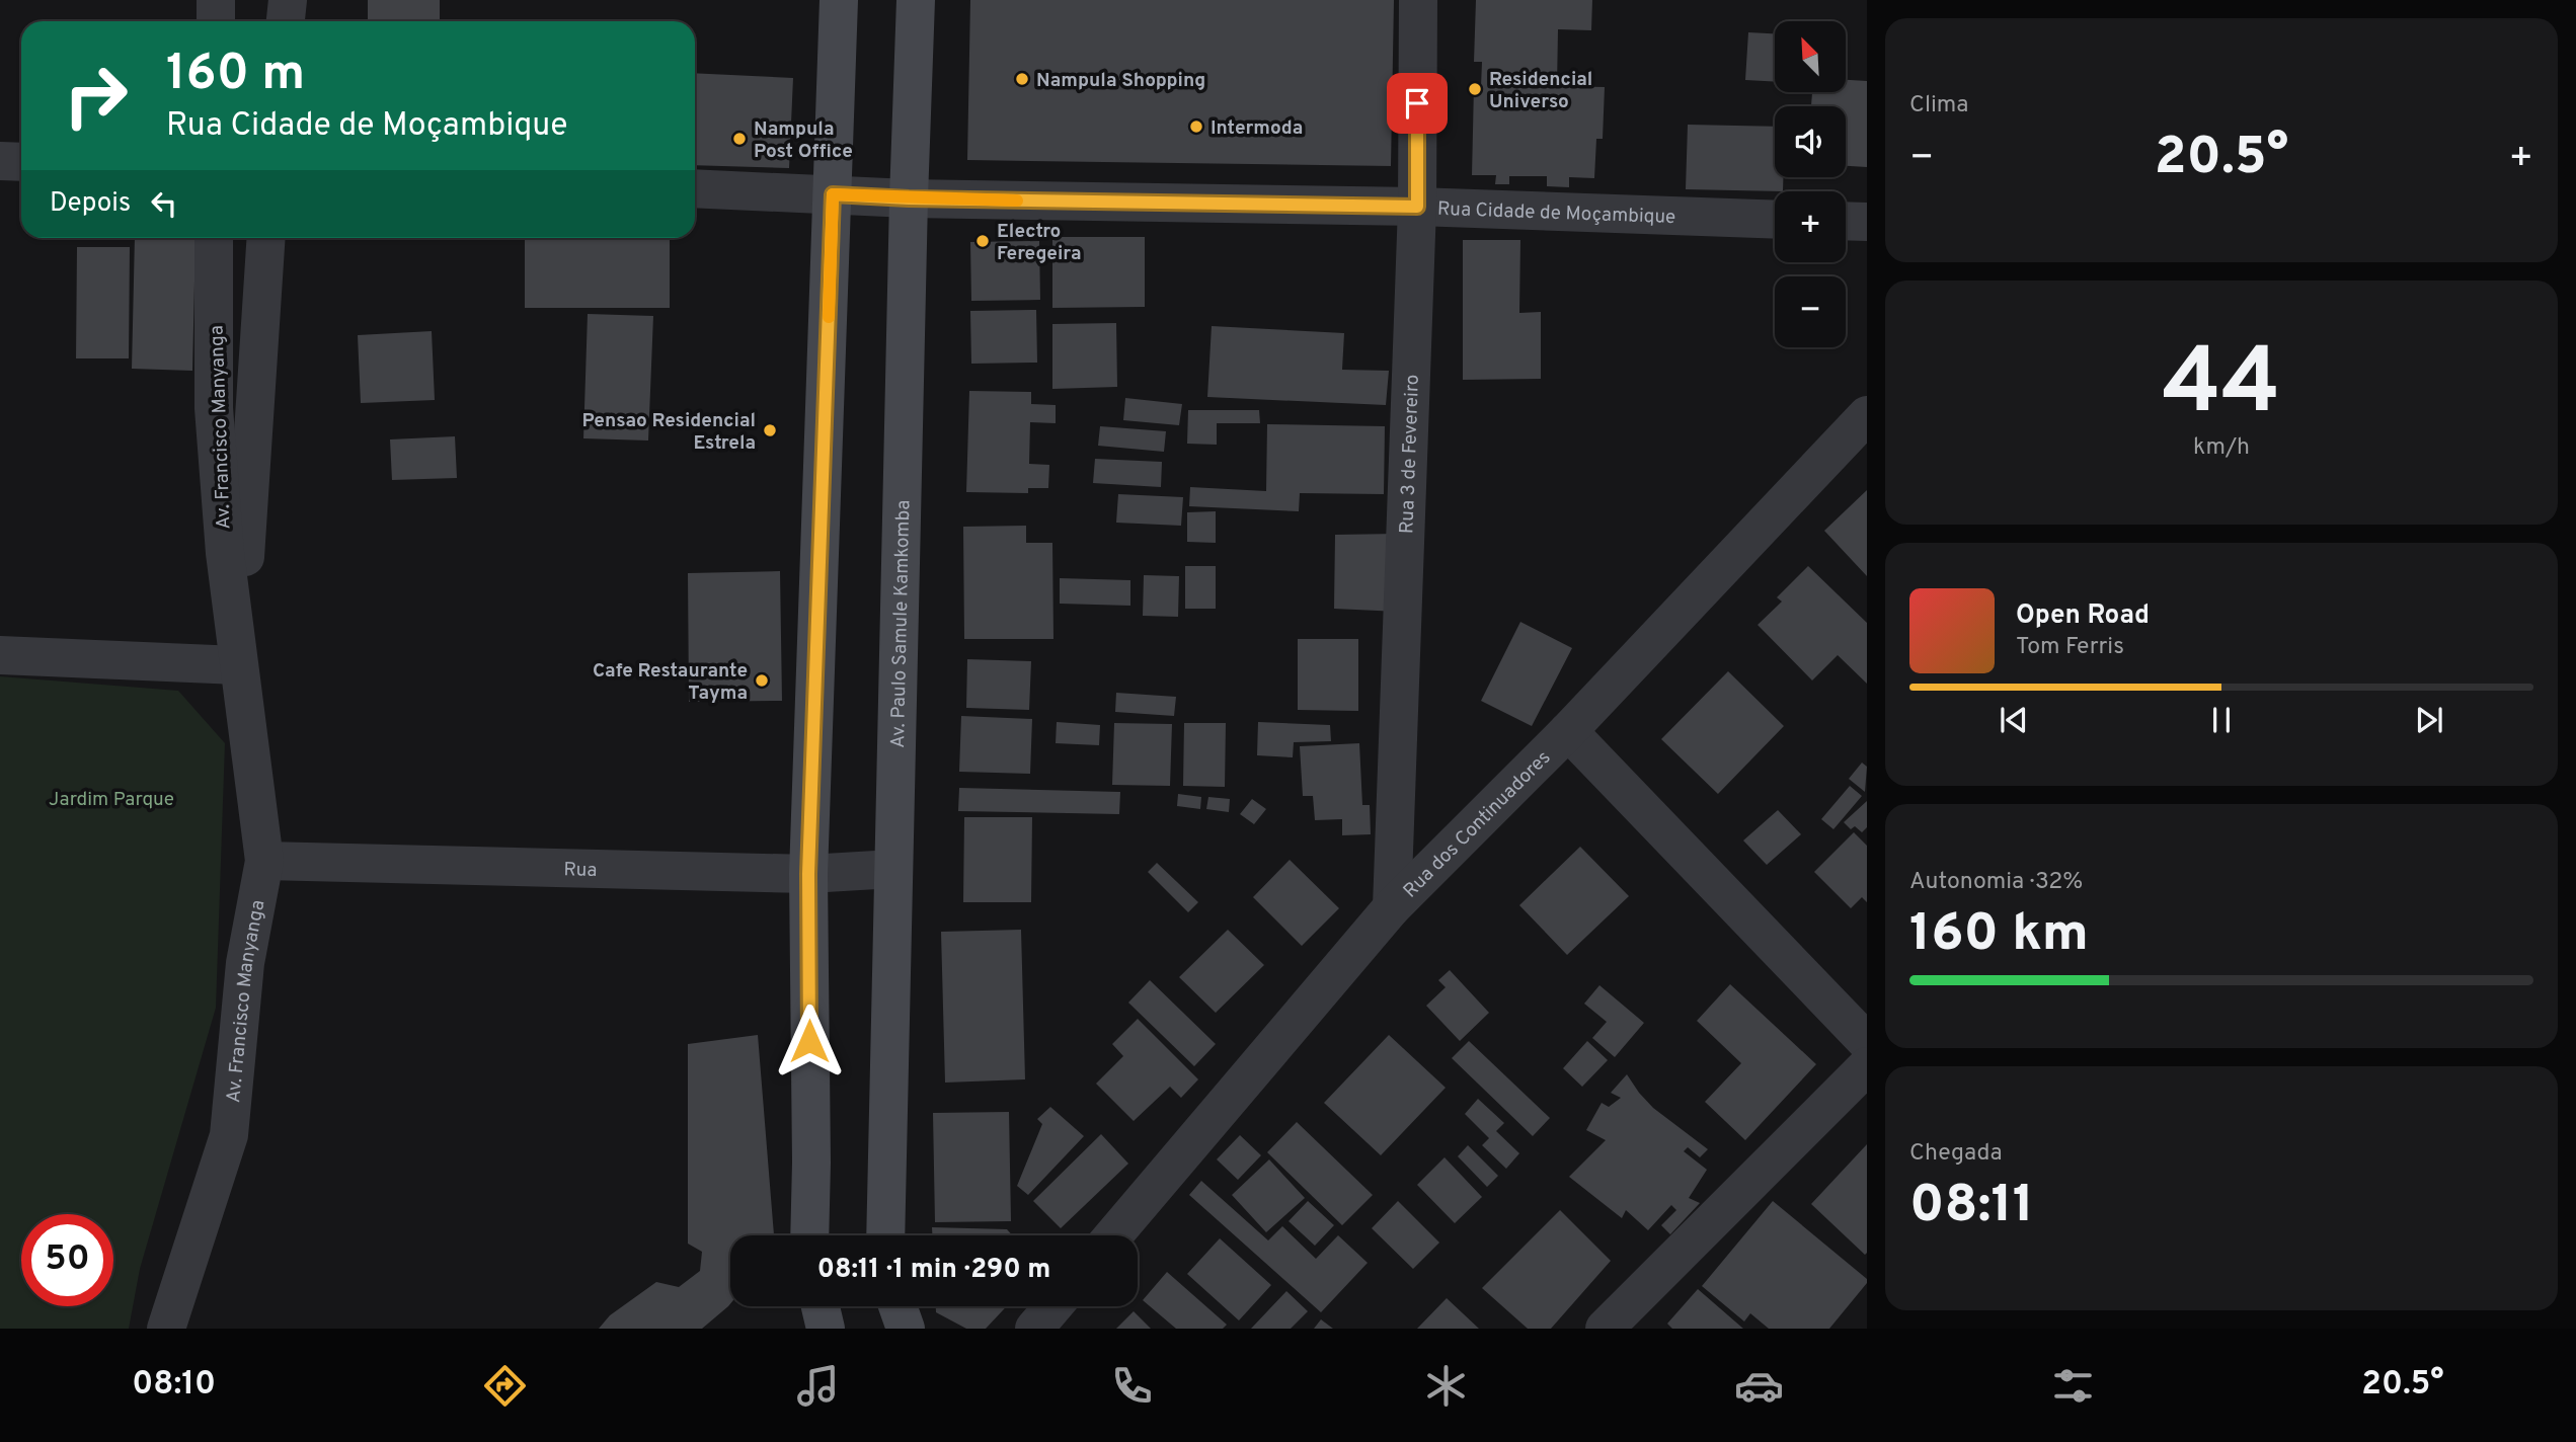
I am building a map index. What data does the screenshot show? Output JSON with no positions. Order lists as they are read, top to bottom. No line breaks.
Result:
{"streets":{"main road":["Av. Paulo Samule Kamkomba"],"street":["Rua Cidade de Moçambique","Av. Francisco Manyanga","Rua 3 de Fevereiro","Rua dos Continuadores","Rua"]},"crossings":[["Rua Cidade de Moçambique","Rua 3 de Fevereiro"],["Rua Cidade de Moçambique","Av. Paulo Samule Kamkomba"],["Av. Francisco Manyanga","Rua"],["Rua 3 de Fevereiro","Rua dos Continuadores"],["Av. Paulo Samule Kamkomba","Rua"]],"parks":["Jardim Parque"],"places":["Nampula Shopping","Residencial Universo","Intermoda","Nampula Post Office","Electro Feregeira","Pensao Residencial Estrela","Cafe Restaurante Tayma"],"north":"top left","page":{"tile":["Clima",["44","km/h"],["Autonomia · 32%","160 km"],["Chegada","08:11"]],"map_buttons":["+","−"],"turn":["160 m","Rua Cidade de Moçambique"],"heat":["−","20.5°","+"],"then":"Depois","song":["Open Road","Tom Ferris"],"limit":"50","trip":"08:11 · 1 min · 290 m","tabs":["08:10","20.5°"]}}
